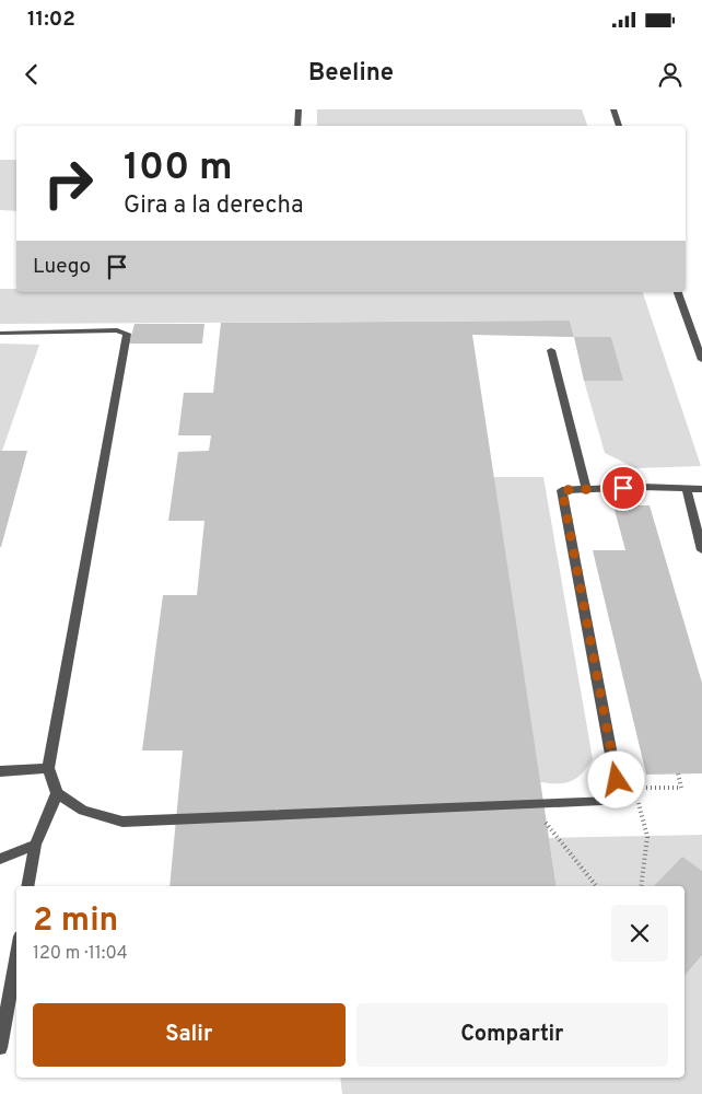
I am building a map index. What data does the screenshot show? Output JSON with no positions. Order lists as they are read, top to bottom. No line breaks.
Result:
{"page":{"status":"11:02","header":"Beeline","turn":["100 m","Gira a la derecha"],"then":"Luego","heading":["2 min","120 m · 11:04"],"buttons":["Salir","Compartir"]}}
